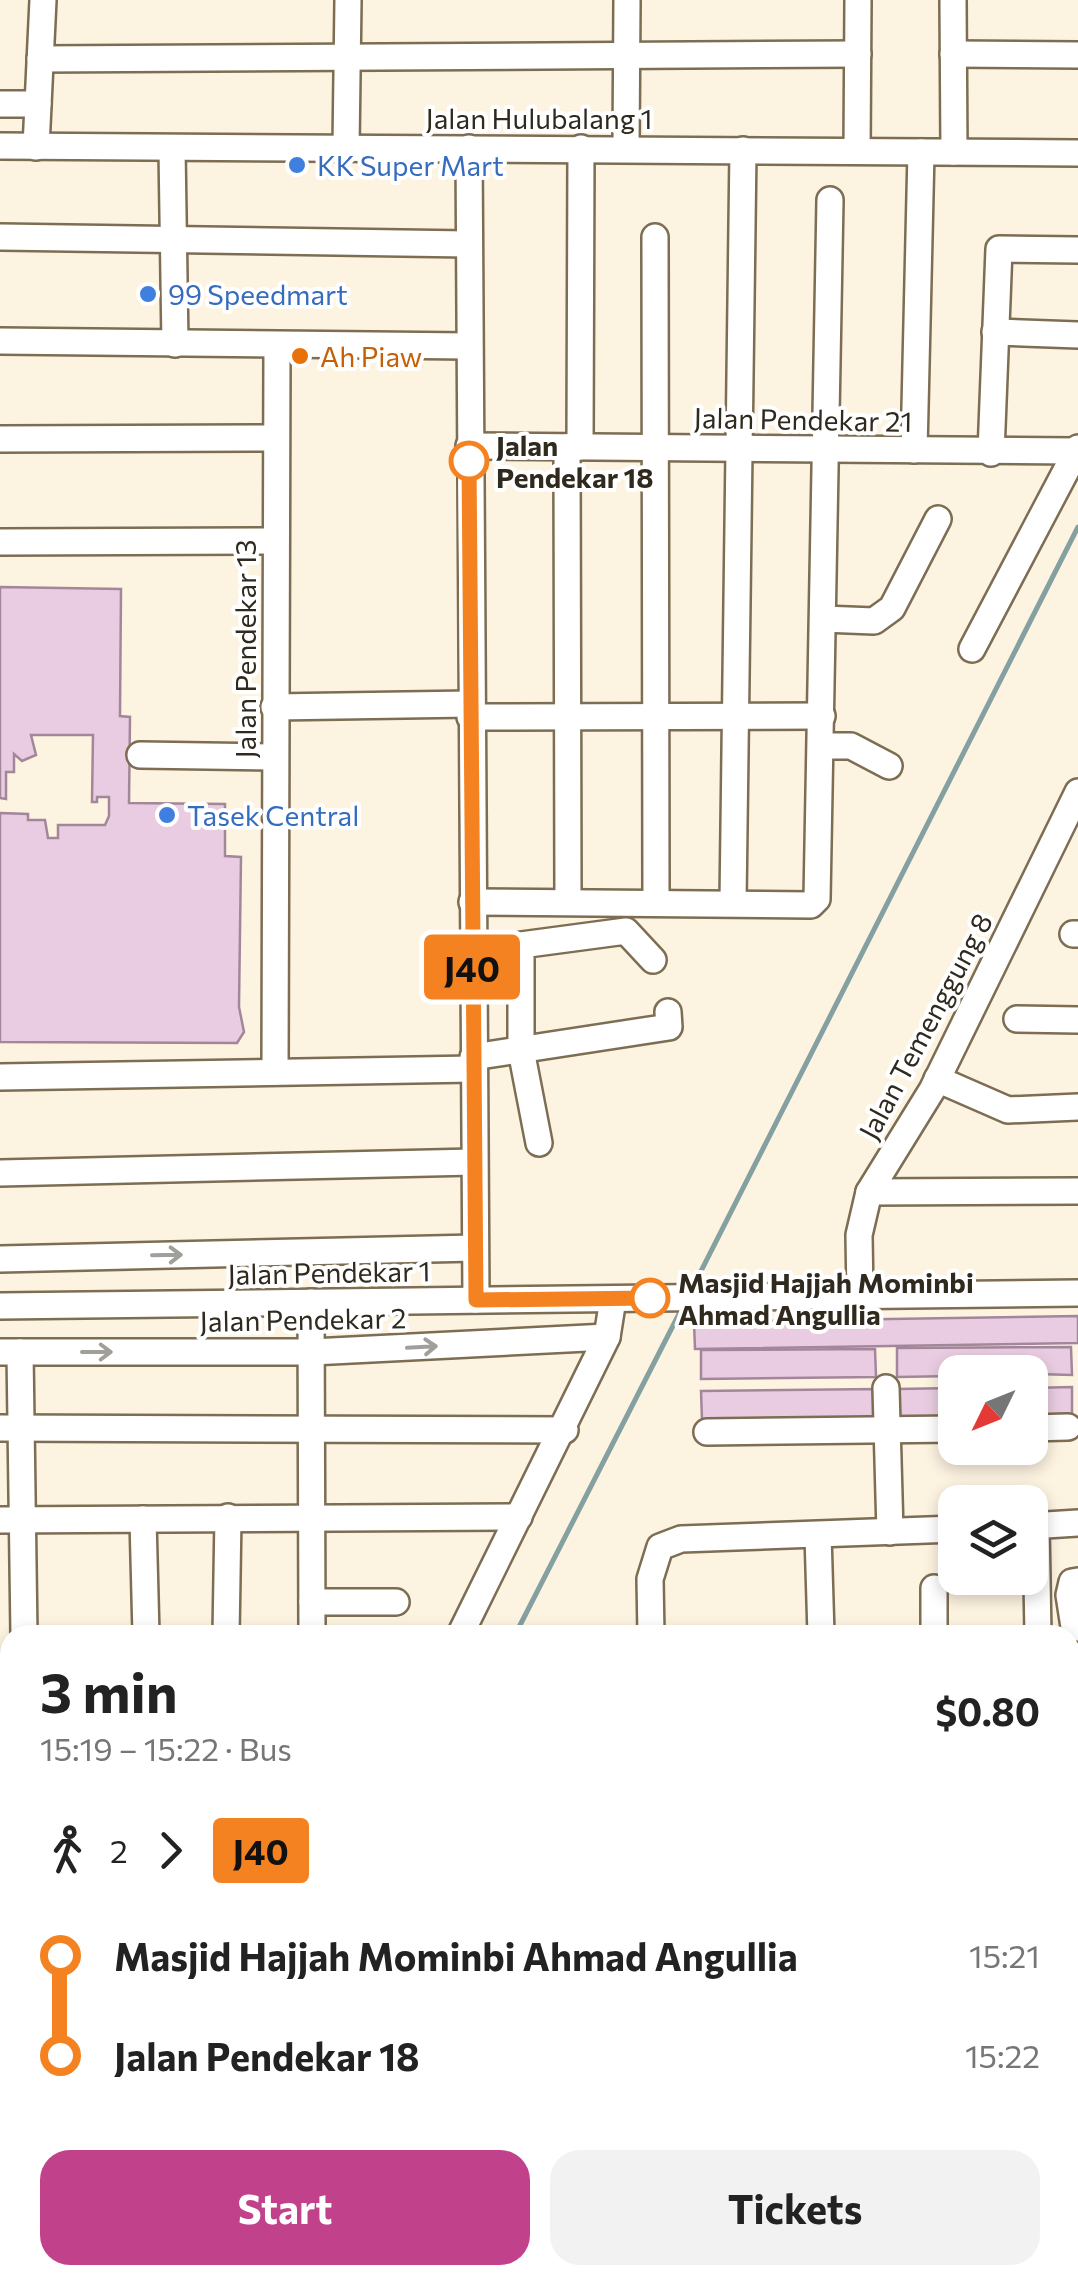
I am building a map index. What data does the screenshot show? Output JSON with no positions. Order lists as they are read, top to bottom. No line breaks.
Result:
{"streets":{"street":["Jalan Hulubalang 1","Jalan Pendekar 21","Jalan Pendekar 13","Jalan Temenggung 8","Jalan Pendekar 1","Jalan Pendekar 2"]},"crossings":[["Jalan Temenggung 8","Jalan Pendekar 1"]],"places":["KK Super Mart","99 Speedmart","Ah Piaw","Jalan Pendekar 18","Tasek Central","Masjid Hajjah Mominbi Ahmad Angullia"],"lines":["bus line J40"],"north":"bottom left","page":{"on_map":"J40","heading":["3 min","15:19 – 15:22 · Bus","$0.80"],"legs":["2","J40"],"list":[{"name":"Masjid Hajjah Mominbi Ahmad Angullia","value":"15:21"},{"name":"Jalan Pendekar 18","value":"15:22"}],"buttons":["Start","Tickets"]}}
